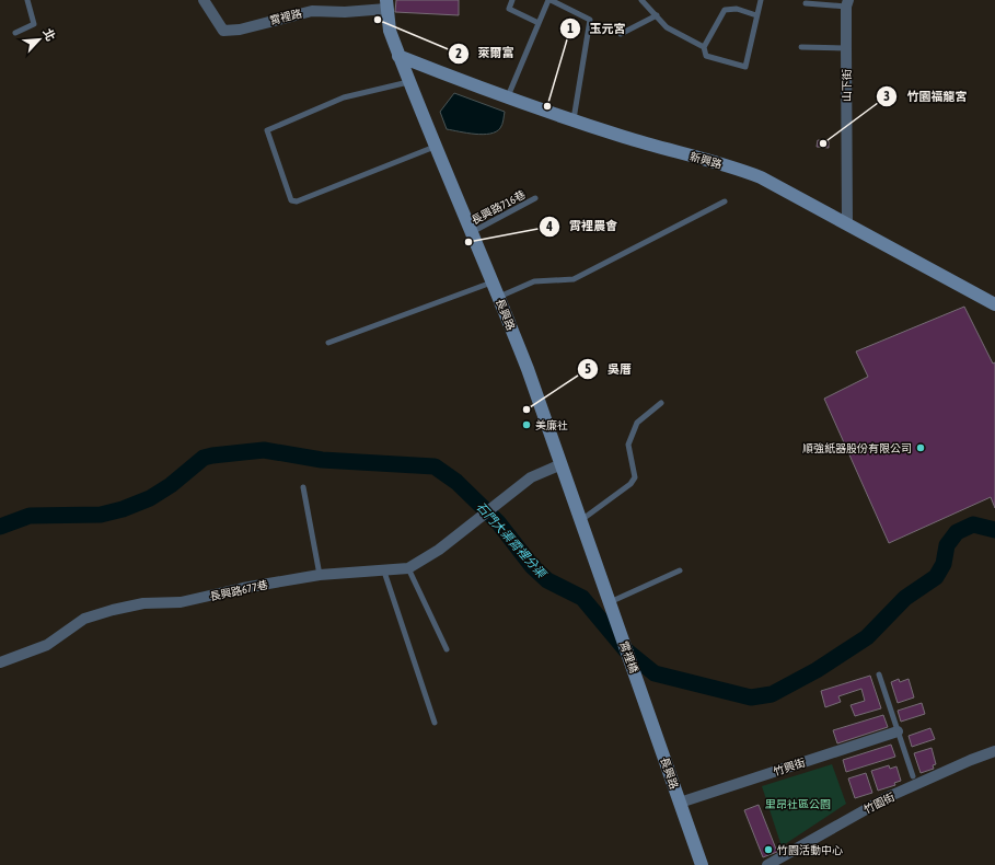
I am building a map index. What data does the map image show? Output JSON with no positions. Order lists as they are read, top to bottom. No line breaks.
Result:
{"streets":{"main road":["新興路","長興路","霄裡橋"],"street":["霄裡路","山下街","長興路677巷","竹興街","竹園街"],"lane":["長興路716巷"]},"crossings":[["霄裡路","長興路"],["山下街","新興路"],["新興路","長興路"],["長興路716巷","長興路"],["長興路","長興路677巷"],["長興路","霄裡橋"],["長興路","竹興街"]],"water":["石門大渠霄裡分渠"],"parks":["里昂社區公園"],"places":["萊爾富","玉元宮","竹園福龍宮","霄裡農會","吳厝","美廉社","順強紙器股份有限公司","竹園活動中心"],"north":"top right"}
